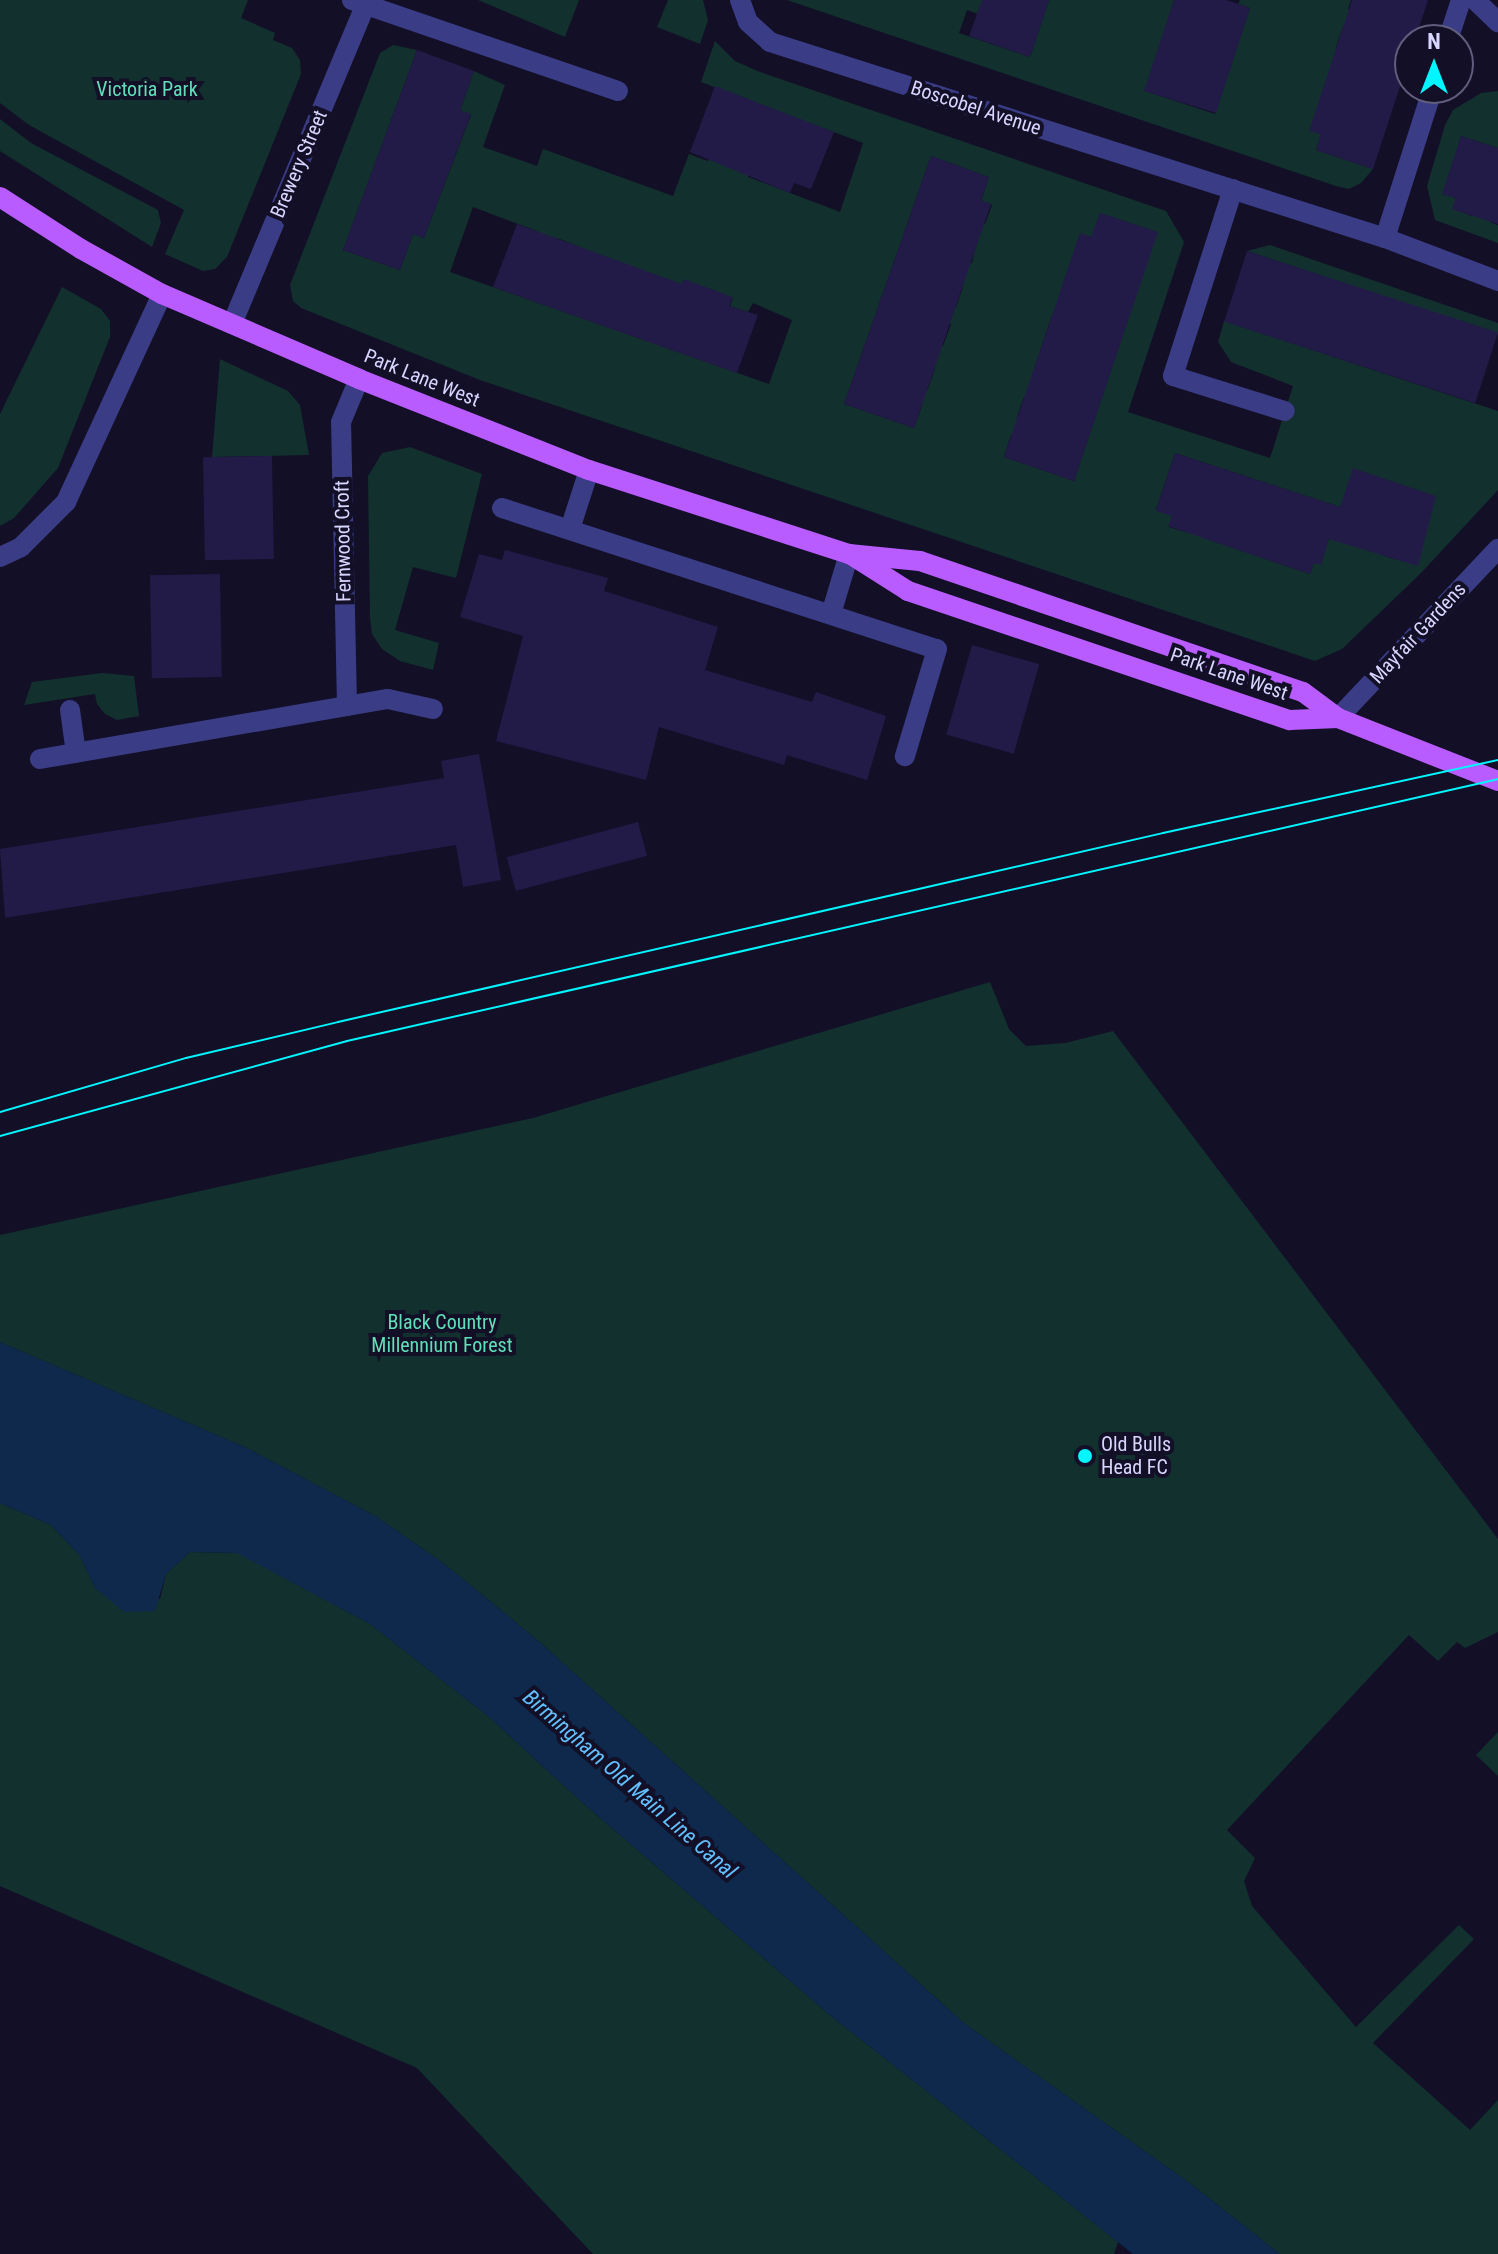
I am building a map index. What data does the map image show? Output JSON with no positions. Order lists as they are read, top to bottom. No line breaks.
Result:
{"streets":{"main road":["Park Lane West"],"street":["Boscobel Avenue","Brewery Street","Fernwood Croft","Mayfair Gardens"]},"crossings":[["Brewery Street","Park Lane West"],["Park Lane West","Fernwood Croft"],["Park Lane West","Mayfair Gardens"]],"water":["Birmingham Old Main Line Canal"],"parks":["Victoria Park","Black Country Millennium Forest"],"places":["Old Bulls Head FC"],"north":"top"}
